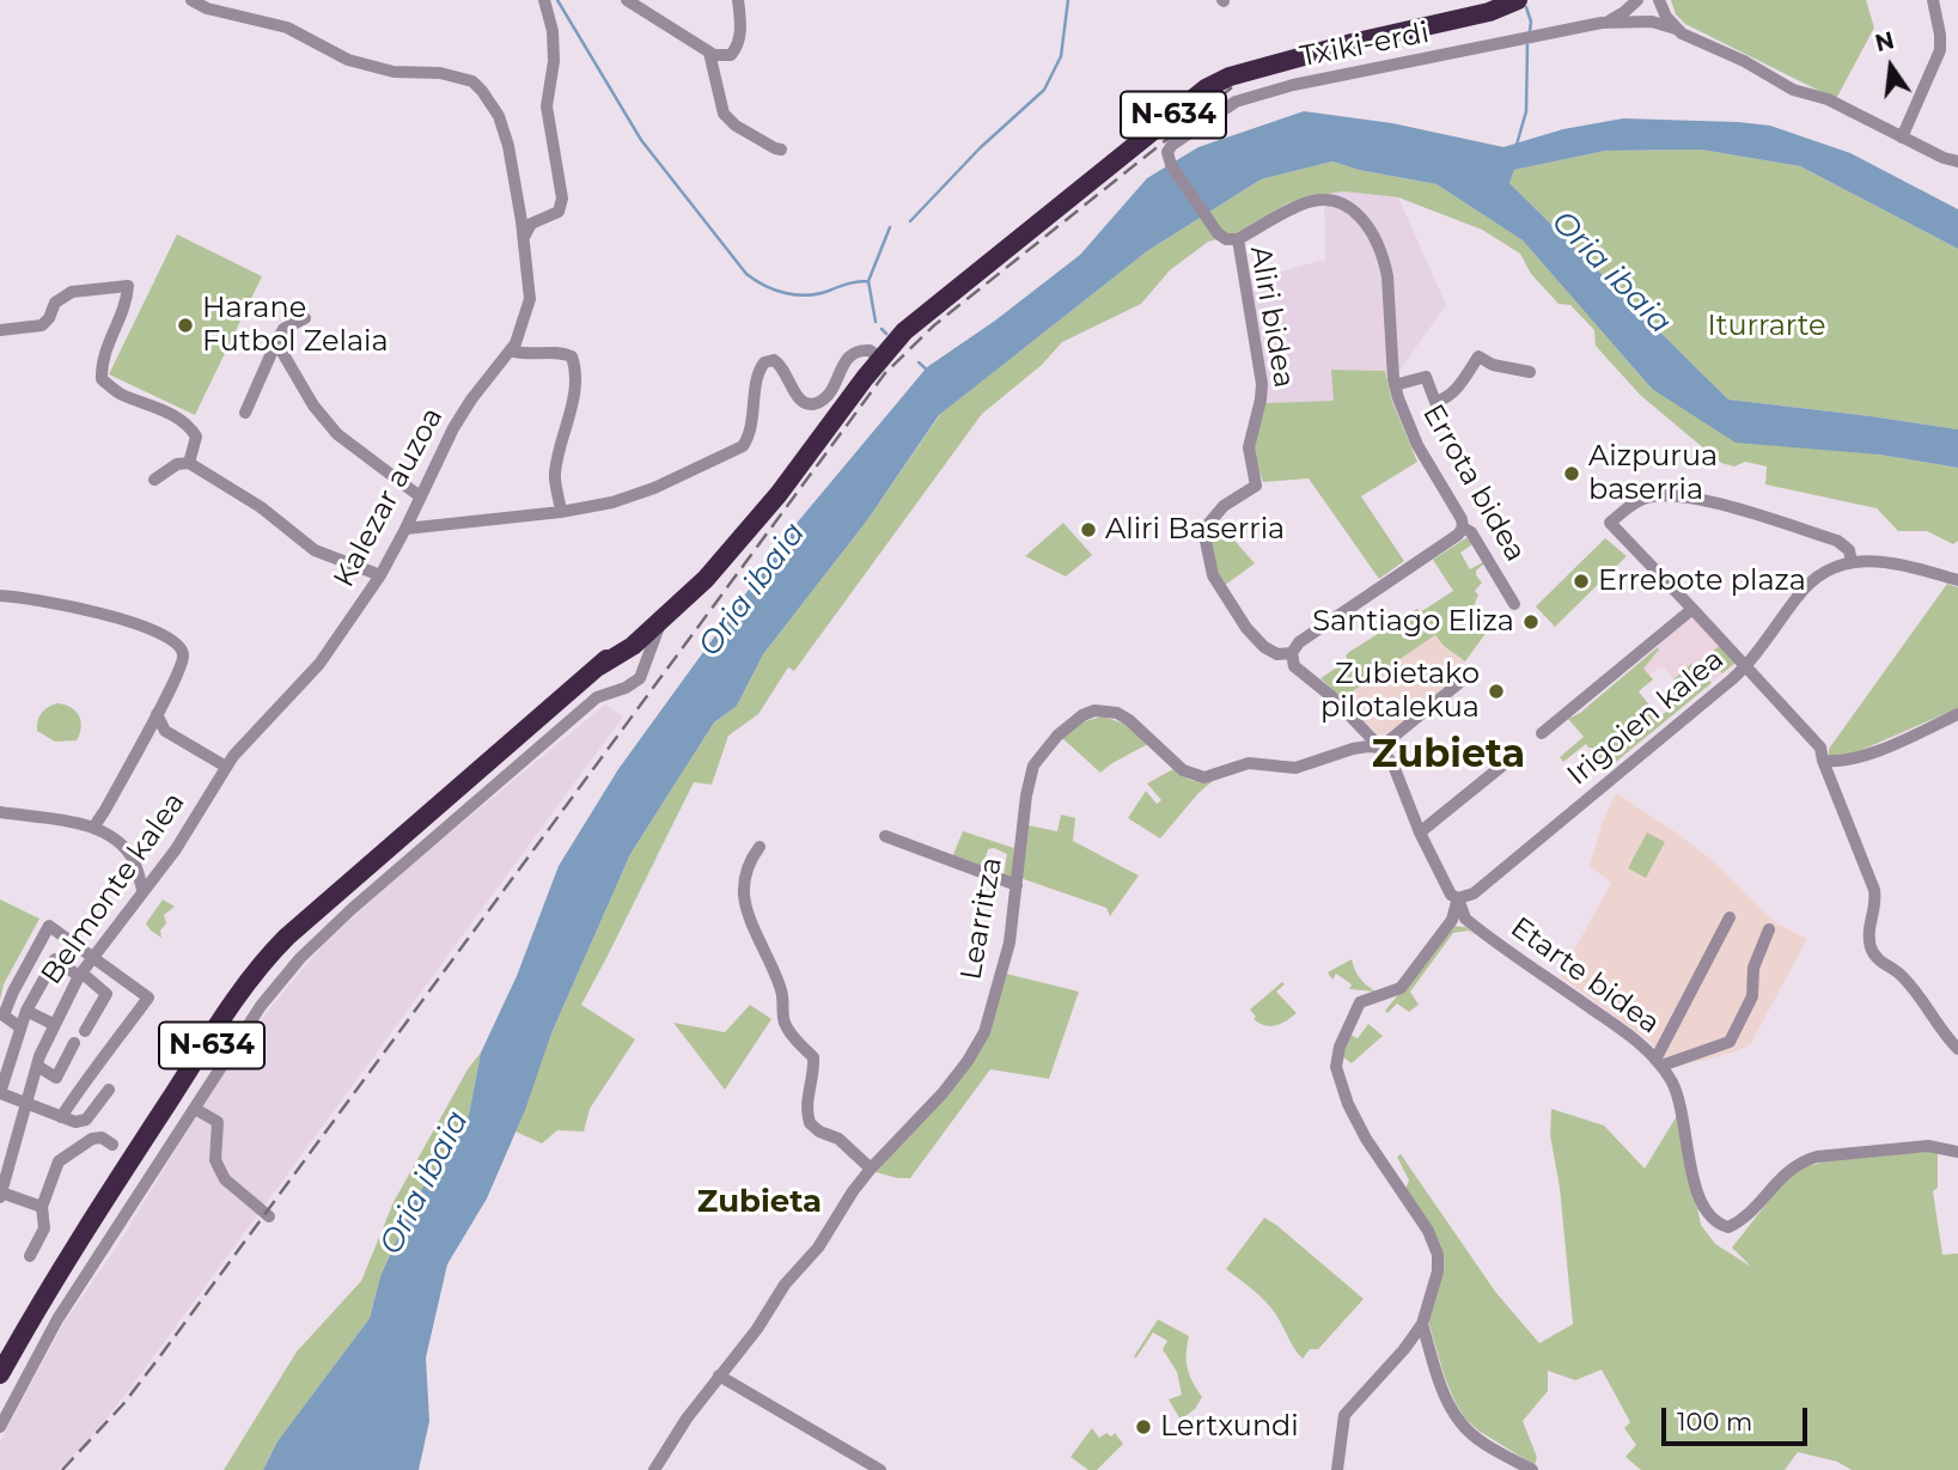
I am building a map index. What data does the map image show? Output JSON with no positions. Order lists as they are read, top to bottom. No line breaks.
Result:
{"streets":{"highway":["N-634"],"street":["Txiki-erdi","Aliri bidea","Errota bidea","Kalezar auzoa","Irigoien kalea","Belmonte kalea","Learritza","Etarte bidea"]},"crossings":[["Txiki-erdi","Aliri bidea"],["Aliri bidea","Errota bidea"],["Aliri bidea","Etarte bidea"],["Kalezar auzoa","Belmonte kalea"],["Irigoien kalea","Etarte bidea"],["Learritza","Etarte bidea"]],"districts":["Zubieta","Zubieta"],"water":["Oria ibaia"],"parks":["Iturrarte"],"places":["Harane Futbol Zelaia","Aizpurua baserria","Aliri Baserria","Errebote plaza","Santiago Eliza","Zubietako pilotalekua","Lertxundi"],"scale_bar":"100 m","north":"top"}
